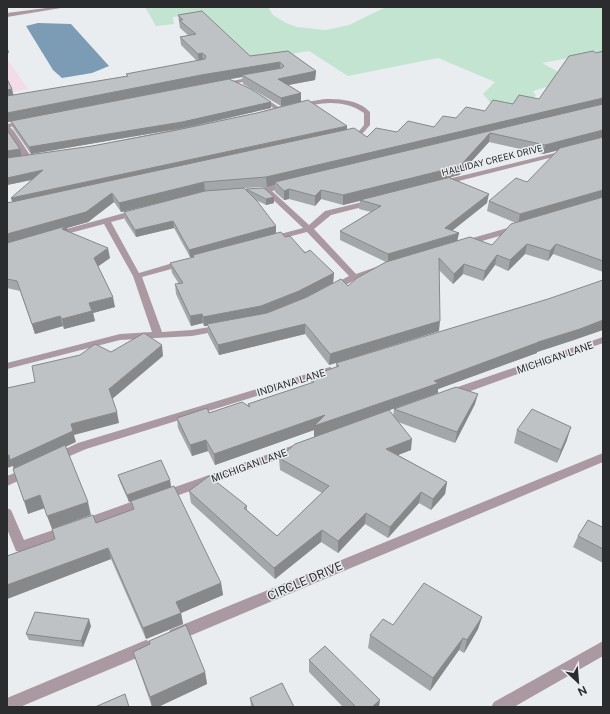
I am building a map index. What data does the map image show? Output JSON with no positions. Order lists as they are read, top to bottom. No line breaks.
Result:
{"streets":{"street":["HALLIDAY CREEK DRIVE","MICHIGAN LANE","INDIANA LANE","CIRCLE DRIVE"]},"north":"bottom right"}
